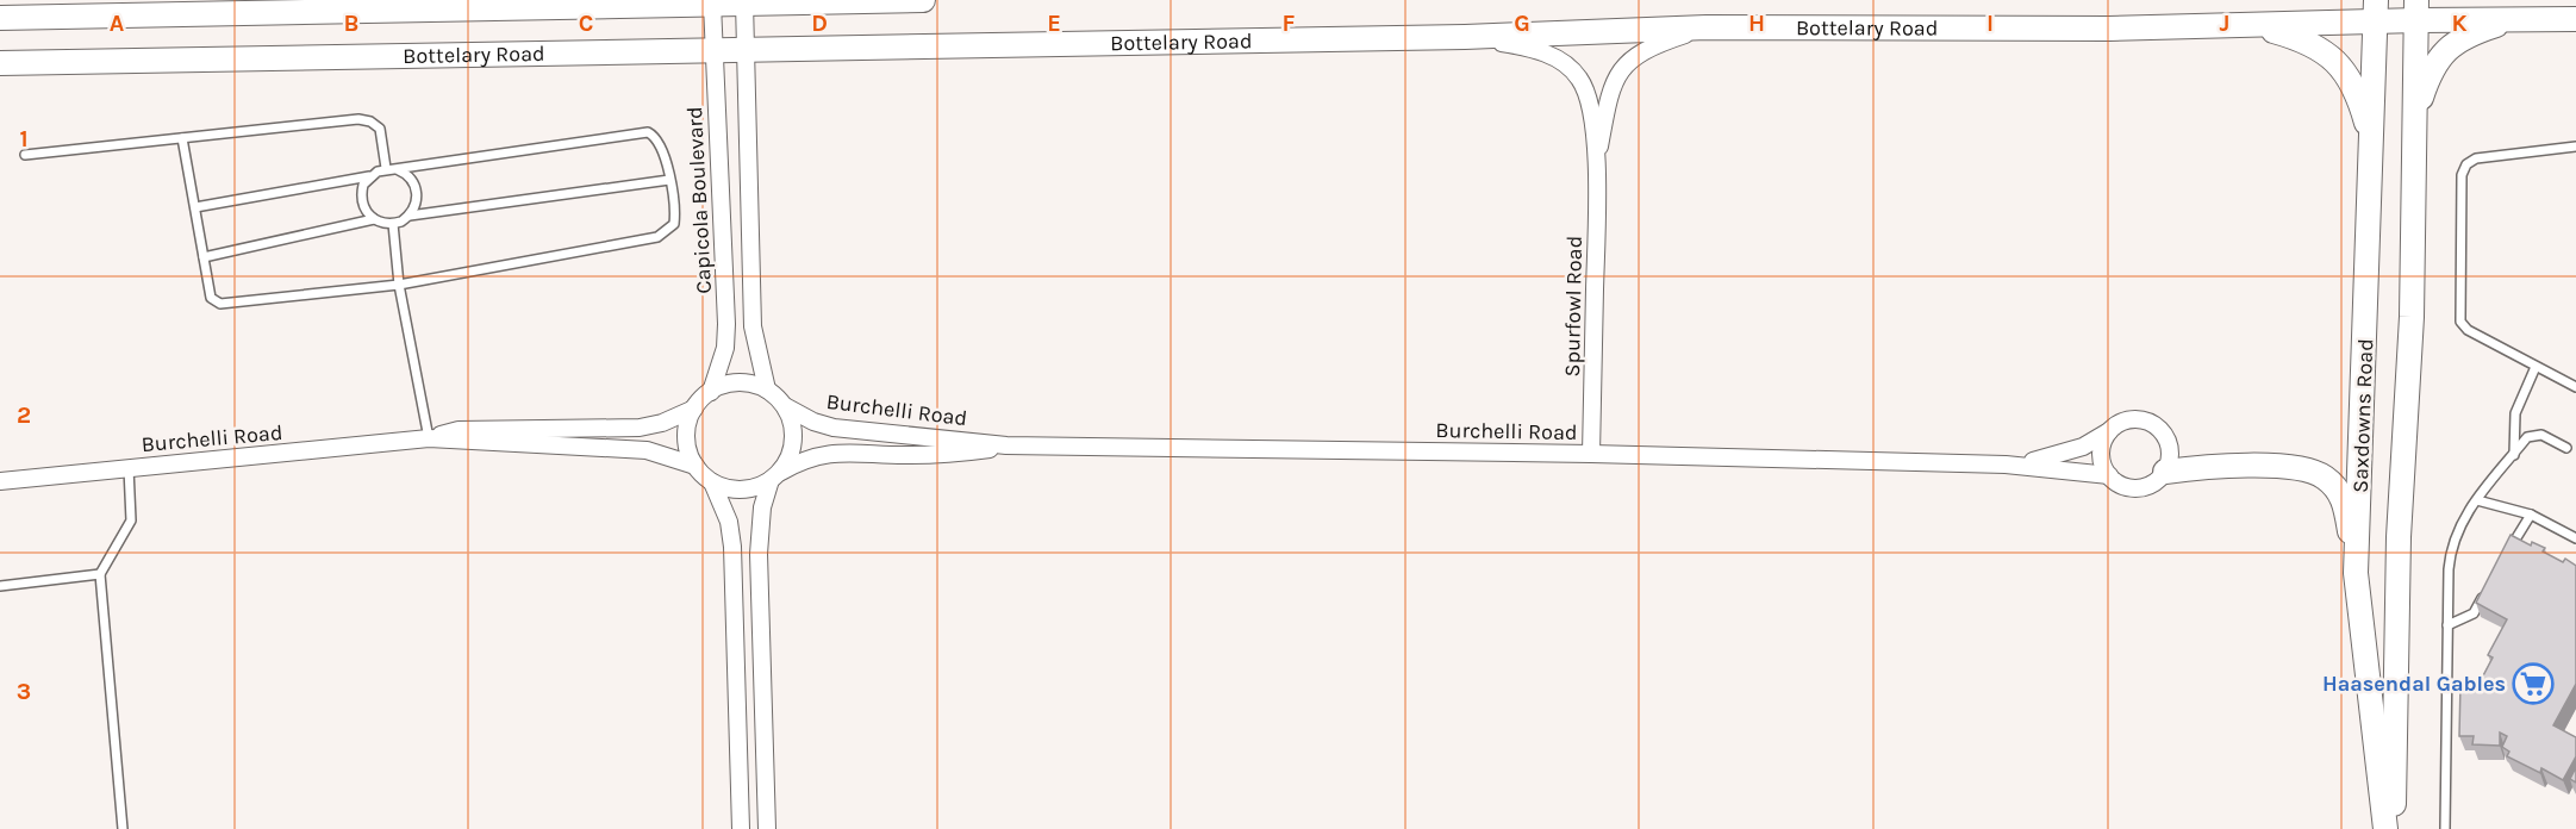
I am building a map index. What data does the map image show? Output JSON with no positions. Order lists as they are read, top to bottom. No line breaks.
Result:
{"streets":{"main road":["Bottelary Road","Saxdowns Road"],"street":["Capicola Boulevard","Spurfowl Road","Burchelli Road"]},"crossings":[["Bottelary Road","Capicola Boulevard"],["Bottelary Road","Spurfowl Road"],["Bottelary Road","Saxdowns Road"],["Capicola Boulevard","Burchelli Road"],["Spurfowl Road","Burchelli Road"]],"places":{"supermarket":["Haasendal Gables"]},"grid":{"columns":["A","B","C","D","E","F","G","H","I","J","K"],"rows":["1","2","3"]}}
